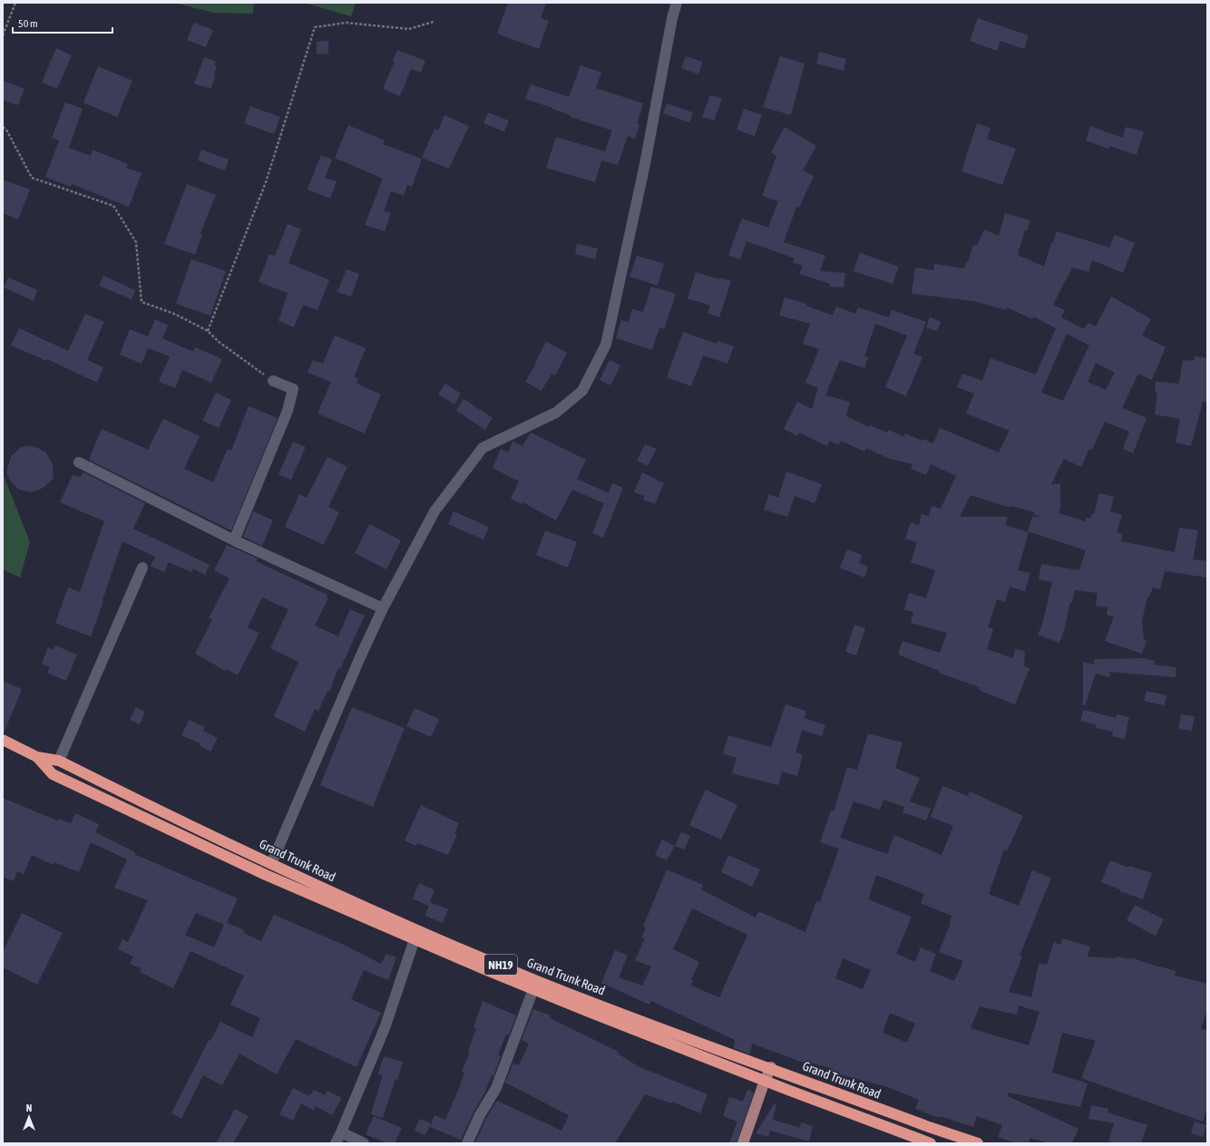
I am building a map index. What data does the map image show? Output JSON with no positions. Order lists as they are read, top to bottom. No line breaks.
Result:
{"streets":{"highway":["Grand Trunk Road","NH19"]},"scale_bar":"50 m","north":"top"}
